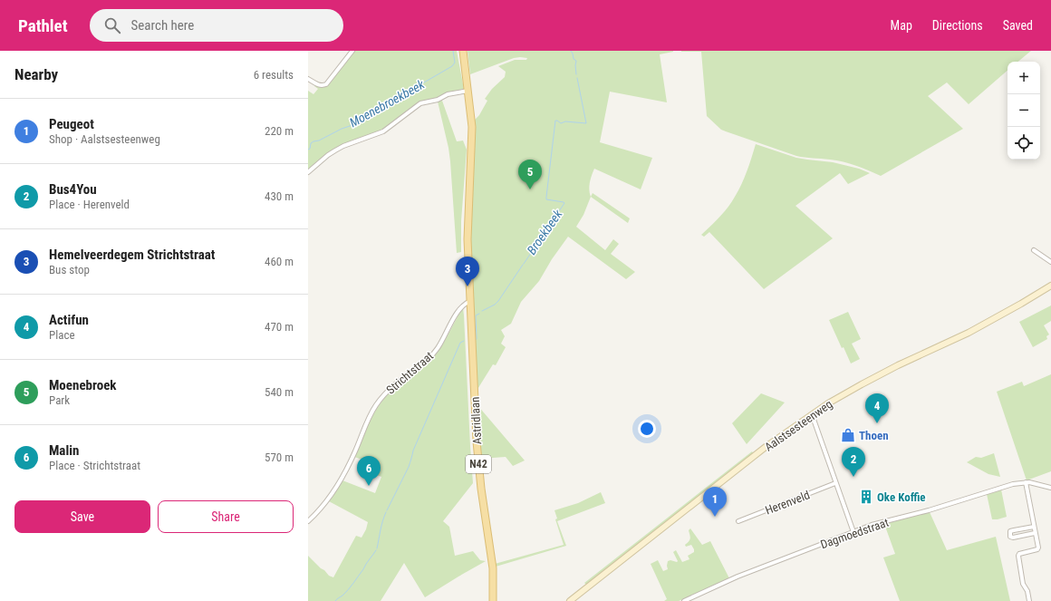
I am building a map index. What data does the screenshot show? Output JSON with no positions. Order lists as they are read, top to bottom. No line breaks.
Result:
{"streets":{"main road":["Astridlaan","Aalstsesteenweg","N42"],"street":["Strichtstraat","Herenveld","Dagmoedstraat"]},"crossings":[["Strichtstraat","Astridlaan"],["Strichtstraat","N42"],["Astridlaan","N42"]],"water":["Moenebroekbeek","Broekbeek"],"places":{"shop":["Thoen"],"building":["Oke Koffie"]},"page":{"header":"Pathlet","search":"Search here","nav":["Map","Directions","Saved"],"heading":["Nearby","6 results"],"map_buttons":["+","−"],"list":[{"mark":"1","name":"Peugeot","note":"Shop · Aalstsesteenweg","value":"220 m"},{"mark":"2","name":"Bus4You","note":"Place · Herenveld","value":"430 m"},{"mark":"3","name":"Hemelveerdegem Strichtstraat","note":"Bus stop","value":"460 m"},{"mark":"4","name":"Actifun","note":"Place","value":"470 m"},{"mark":"5","name":"Moenebroek","note":"Park","value":"540 m"},{"mark":"6","name":"Malin","note":"Place · Strichtstraat","value":"570 m"}],"pins":["5","3","4","2","6","1"],"buttons":["Save","Share"]}}
